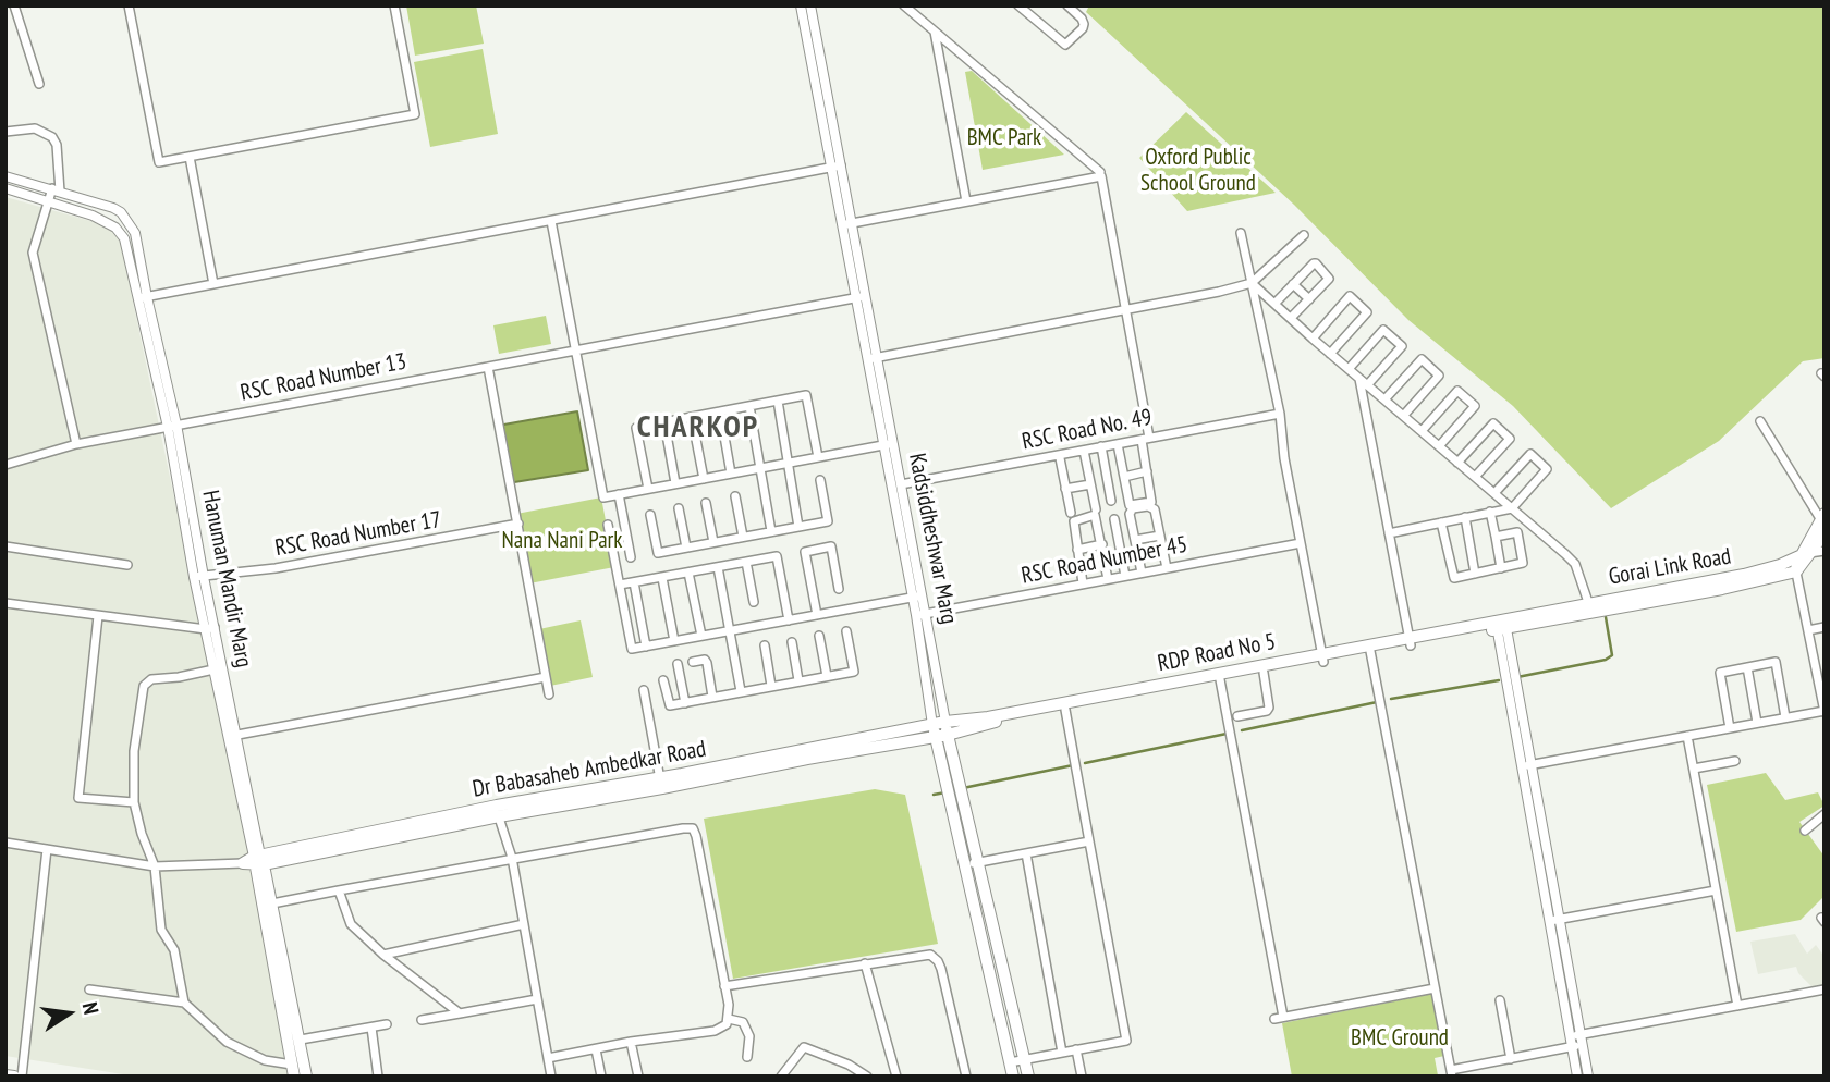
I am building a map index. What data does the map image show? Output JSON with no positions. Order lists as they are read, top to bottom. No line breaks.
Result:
{"streets":{"main road":["Kadsiddheshwar Marg","Gorai Link Road","RDP Road No 5","Dr Babasaheb Ambedkar Road"],"street":["RSC Road Number 13","RSC Road No. 49","RSC Road Number 17","RSC Road Number 45","Hanuman Mandir Marg"]},"crossings":[["RSC Road Number 13","Kadsiddheshwar Marg"],["RSC Road Number 13","Hanuman Mandir Marg"],["RSC Road No. 49","Kadsiddheshwar Marg"],["RSC Road Number 17","Hanuman Mandir Marg"],["Kadsiddheshwar Marg","RSC Road Number 45"],["Kadsiddheshwar Marg","RDP Road No 5"],["Kadsiddheshwar Marg","Dr Babasaheb Ambedkar Road"],["Gorai Link Road","RDP Road No 5"],["Hanuman Mandir Marg","Dr Babasaheb Ambedkar Road"],["RDP Road No 5","Dr Babasaheb Ambedkar Road"]],"districts":["CHARKOP"],"parks":["BMC Park","Oxford Public School Ground","Nana Nani Park","BMC Ground"],"north":"right"}
